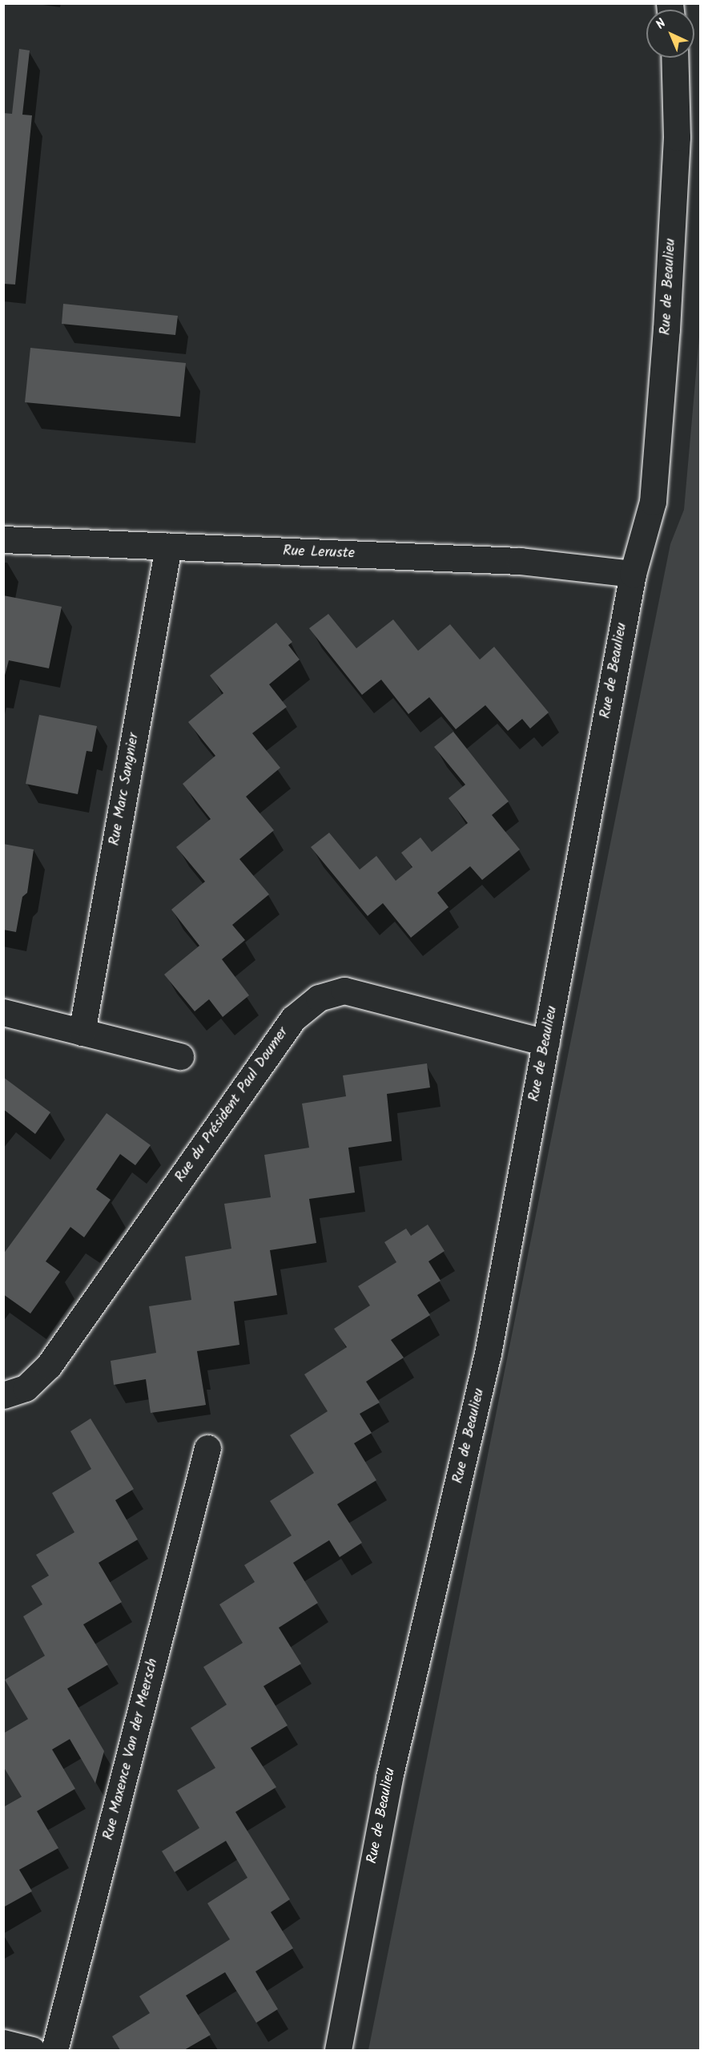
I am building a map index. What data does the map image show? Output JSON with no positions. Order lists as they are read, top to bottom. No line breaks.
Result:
{"streets":{"street":["Rue de Beaulieu","Rue Leruste","Rue Marc Sangnier","Rue du Président Paul Doumer","Rue Maxence Van der Meersch"]},"crossings":[["Rue de Beaulieu","Rue Leruste"],["Rue de Beaulieu","Rue du Président Paul Doumer"],["Rue Leruste","Rue Marc Sangnier"]],"north":"top left"}
